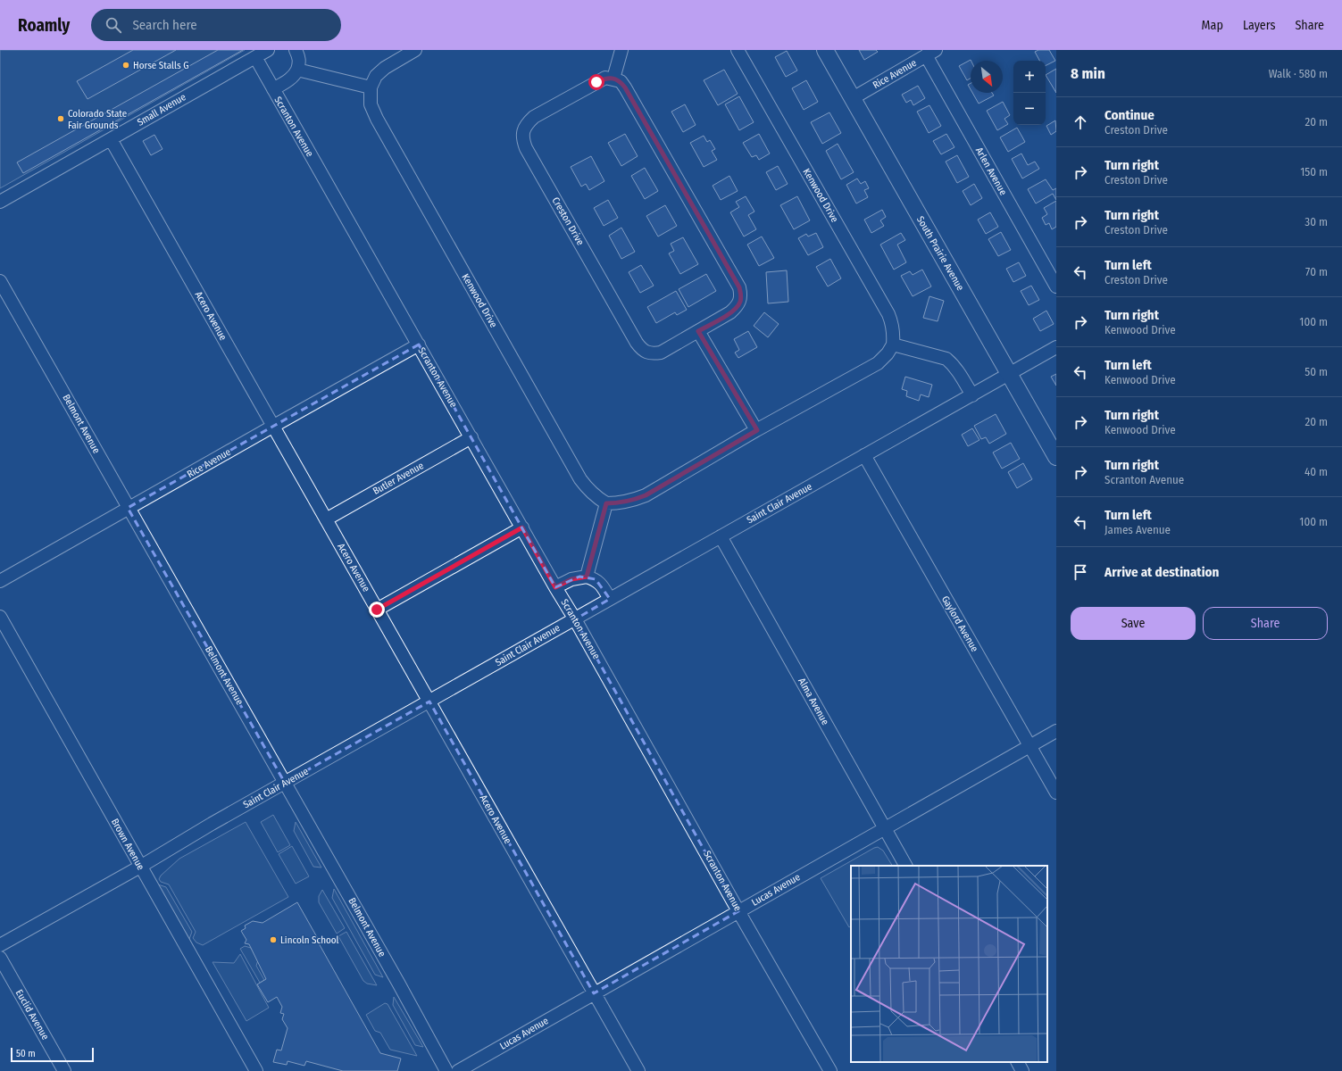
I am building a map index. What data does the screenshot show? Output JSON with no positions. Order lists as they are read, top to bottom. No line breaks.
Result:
{"streets":{"main road":["South Prairie Avenue"],"street":["Rice Avenue","Small Avenue","Scranton Avenue","Arlen Avenue","Kenwood Drive","Creston Drive","Acero Avenue","Belmont Avenue","Butler Avenue","Saint Clair Avenue","Gaylord Avenue","Alma Avenue","Brown Avenue","Lucas Avenue","Euclid Avenue"]},"crossings":[["Rice Avenue","Scranton Avenue"],["Rice Avenue","Arlen Avenue"],["Rice Avenue","South Prairie Avenue"],["Rice Avenue","Acero Avenue"],["Rice Avenue","Belmont Avenue"],["Small Avenue","Scranton Avenue"],["Small Avenue","Acero Avenue"],["Scranton Avenue","Butler Avenue"],["Scranton Avenue","Saint Clair Avenue"],["Scranton Avenue","Lucas Avenue"],["South Prairie Avenue","Saint Clair Avenue"],["Acero Avenue","Butler Avenue"],["Acero Avenue","Saint Clair Avenue"],["Acero Avenue","Lucas Avenue"],["Belmont Avenue","Saint Clair Avenue"],["Saint Clair Avenue","Gaylord Avenue"],["Saint Clair Avenue","Alma Avenue"],["Saint Clair Avenue","Brown Avenue"],["Gaylord Avenue","Lucas Avenue"],["Alma Avenue","Lucas Avenue"]],"places":["Horse Stalls G","Colorado State Fair Grounds","Lincoln School"],"scale_bar":"50 m","north":"bottom right","page":{"header":"Roamly","search":"Search here","nav":["Map","Layers","Share"],"heading":["8 min","Walk · 580 m"],"map_buttons":["+","−"],"list":[["Continue","Creston Drive","20 m"],["Turn right","Creston Drive","150 m"],["Turn right","Creston Drive","30 m"],["Turn left","Creston Drive","70 m"],["Turn right","Kenwood Drive","100 m"],["Turn left","Kenwood Drive","50 m"],["Turn right","Kenwood Drive","20 m"],["Turn right","Scranton Avenue","40 m"],["Turn left","James Avenue","100 m"],"Arrive at destination"],"buttons":["Save","Share"],"scale":"50 m"}}
